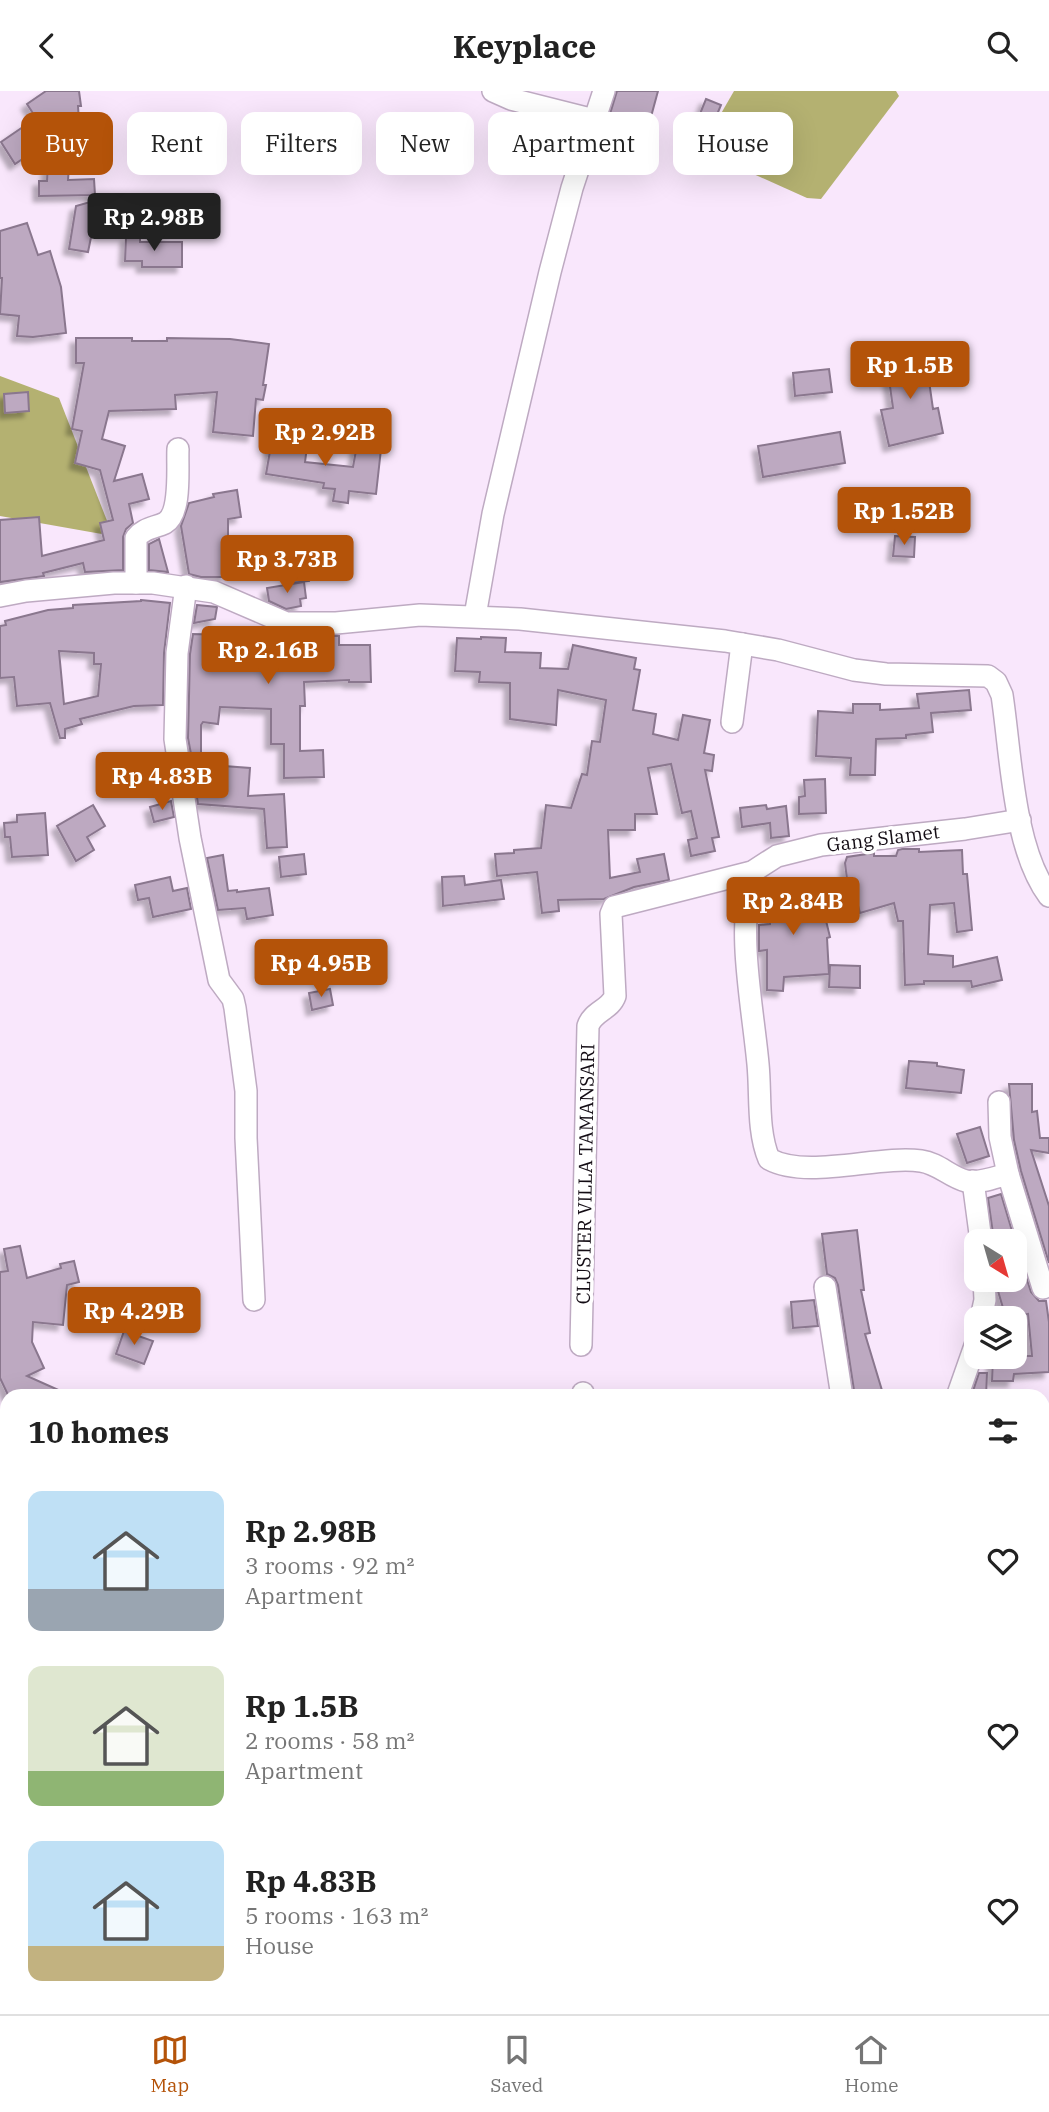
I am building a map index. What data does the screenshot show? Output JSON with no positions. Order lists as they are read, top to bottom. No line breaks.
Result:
{"streets":{"street":["Gang Slamet","CLUSTER VILLA TAMANSARI"]},"crossings":[["Gang Slamet","CLUSTER VILLA TAMANSARI"]],"north":"bottom right","page":{"header":"Keyplace","chip":["Buy","Rent","Filters","New","Apartment","House"],"price":["Rp 2.98B","Rp 1.5B","Rp 2.92B","Rp 1.52B","Rp 3.73B","Rp 2.16B","Rp 4.83B","Rp 2.84B","Rp 4.95B","Rp 4.29B"],"heading":"10 homes","list":[{"name":"Rp 2.98B","note":"3 rooms · 92 m² · Apartment"},{"name":"Rp 1.5B","note":"2 rooms · 58 m² · Apartment"},{"name":"Rp 4.83B","note":"5 rooms · 163 m² · House"}],"tabs":["Map","Saved","Home"]}}
